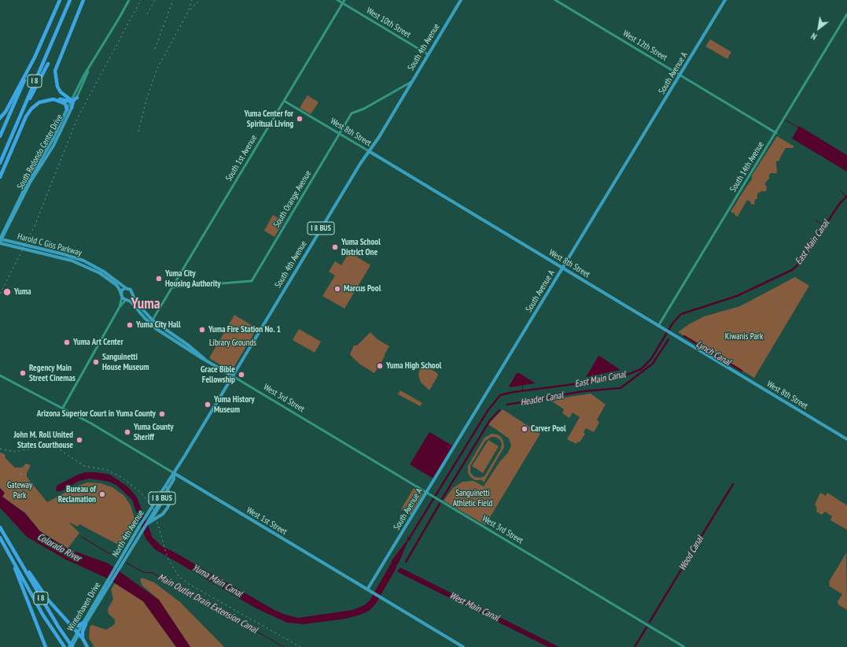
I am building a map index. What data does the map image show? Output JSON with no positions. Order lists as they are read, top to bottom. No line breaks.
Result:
{"streets":{"highway":["I 8"],"main road":["South 4th Avenue","South Avenue A","West 8th Street","South Redondo Center Drive","I 8 BUS","Harold C Giss Parkway","West 1st Street","North 4th Avenue","Winterhaven Drive"],"street":["West 10th Street","West 12th Street","South 1st Avenue","South 14th Avenue","South Orange Avenue","West 3rd Street"]},"crossings":[["West 10th Street","South 4th Avenue"],["West 10th Street","South 1st Avenue"],["West 12th Street","South Avenue A"],["West 12th Street","South 14th Avenue"],["South 4th Avenue","West 8th Street"],["South 4th Avenue","South Orange Avenue"],["South 4th Avenue","West 3rd Street"],["South 4th Avenue","West 1st Street"],["South 4th Avenue","North 4th Avenue"],["South Avenue A","West 8th Street"],["South Avenue A","West 3rd Street"],["South Avenue A","West 1st Street"],["I 8","Winterhaven Drive"],["West 8th Street","South 1st Avenue"],["West 8th Street","South 14th Avenue"],["West 8th Street","South Orange Avenue"],["South Redondo Center Drive","Harold C Giss Parkway"],["South 1st Avenue","South Orange Avenue"],["West 1st Street","North 4th Avenue"],["North 4th Avenue","Winterhaven Drive"]],"districts":["Yuma"],"water":["East Main Canal","Lynch Canal","Header Canal","Colorado River","Wood Canal","Yuma Main Canal","Main Outlet Drain Extension Canal","West Main Canal"],"parks":["Kiwanis Park","Library Grounds","Gateway Park","Sanguinetti Athletic Field"],"places":["Yuma Center for Spiritual Living","Yuma School District One","Yuma City Housing Authority","Marcus Pool","Yuma","Yuma City Hall","Yuma Fire Station No. 1","Yuma Art Center","Sanguinetti House Museum","Yuma High School","Regency Main Street Cinemas","Grace Bible Fellowship","Yuma History Museum","Arizona Superior Court in Yuma County","Carver Pool","Yuma County Sheriff","John M. Roll United States Courthouse","Bureau of Reclamation"],"north":"bottom left"}
